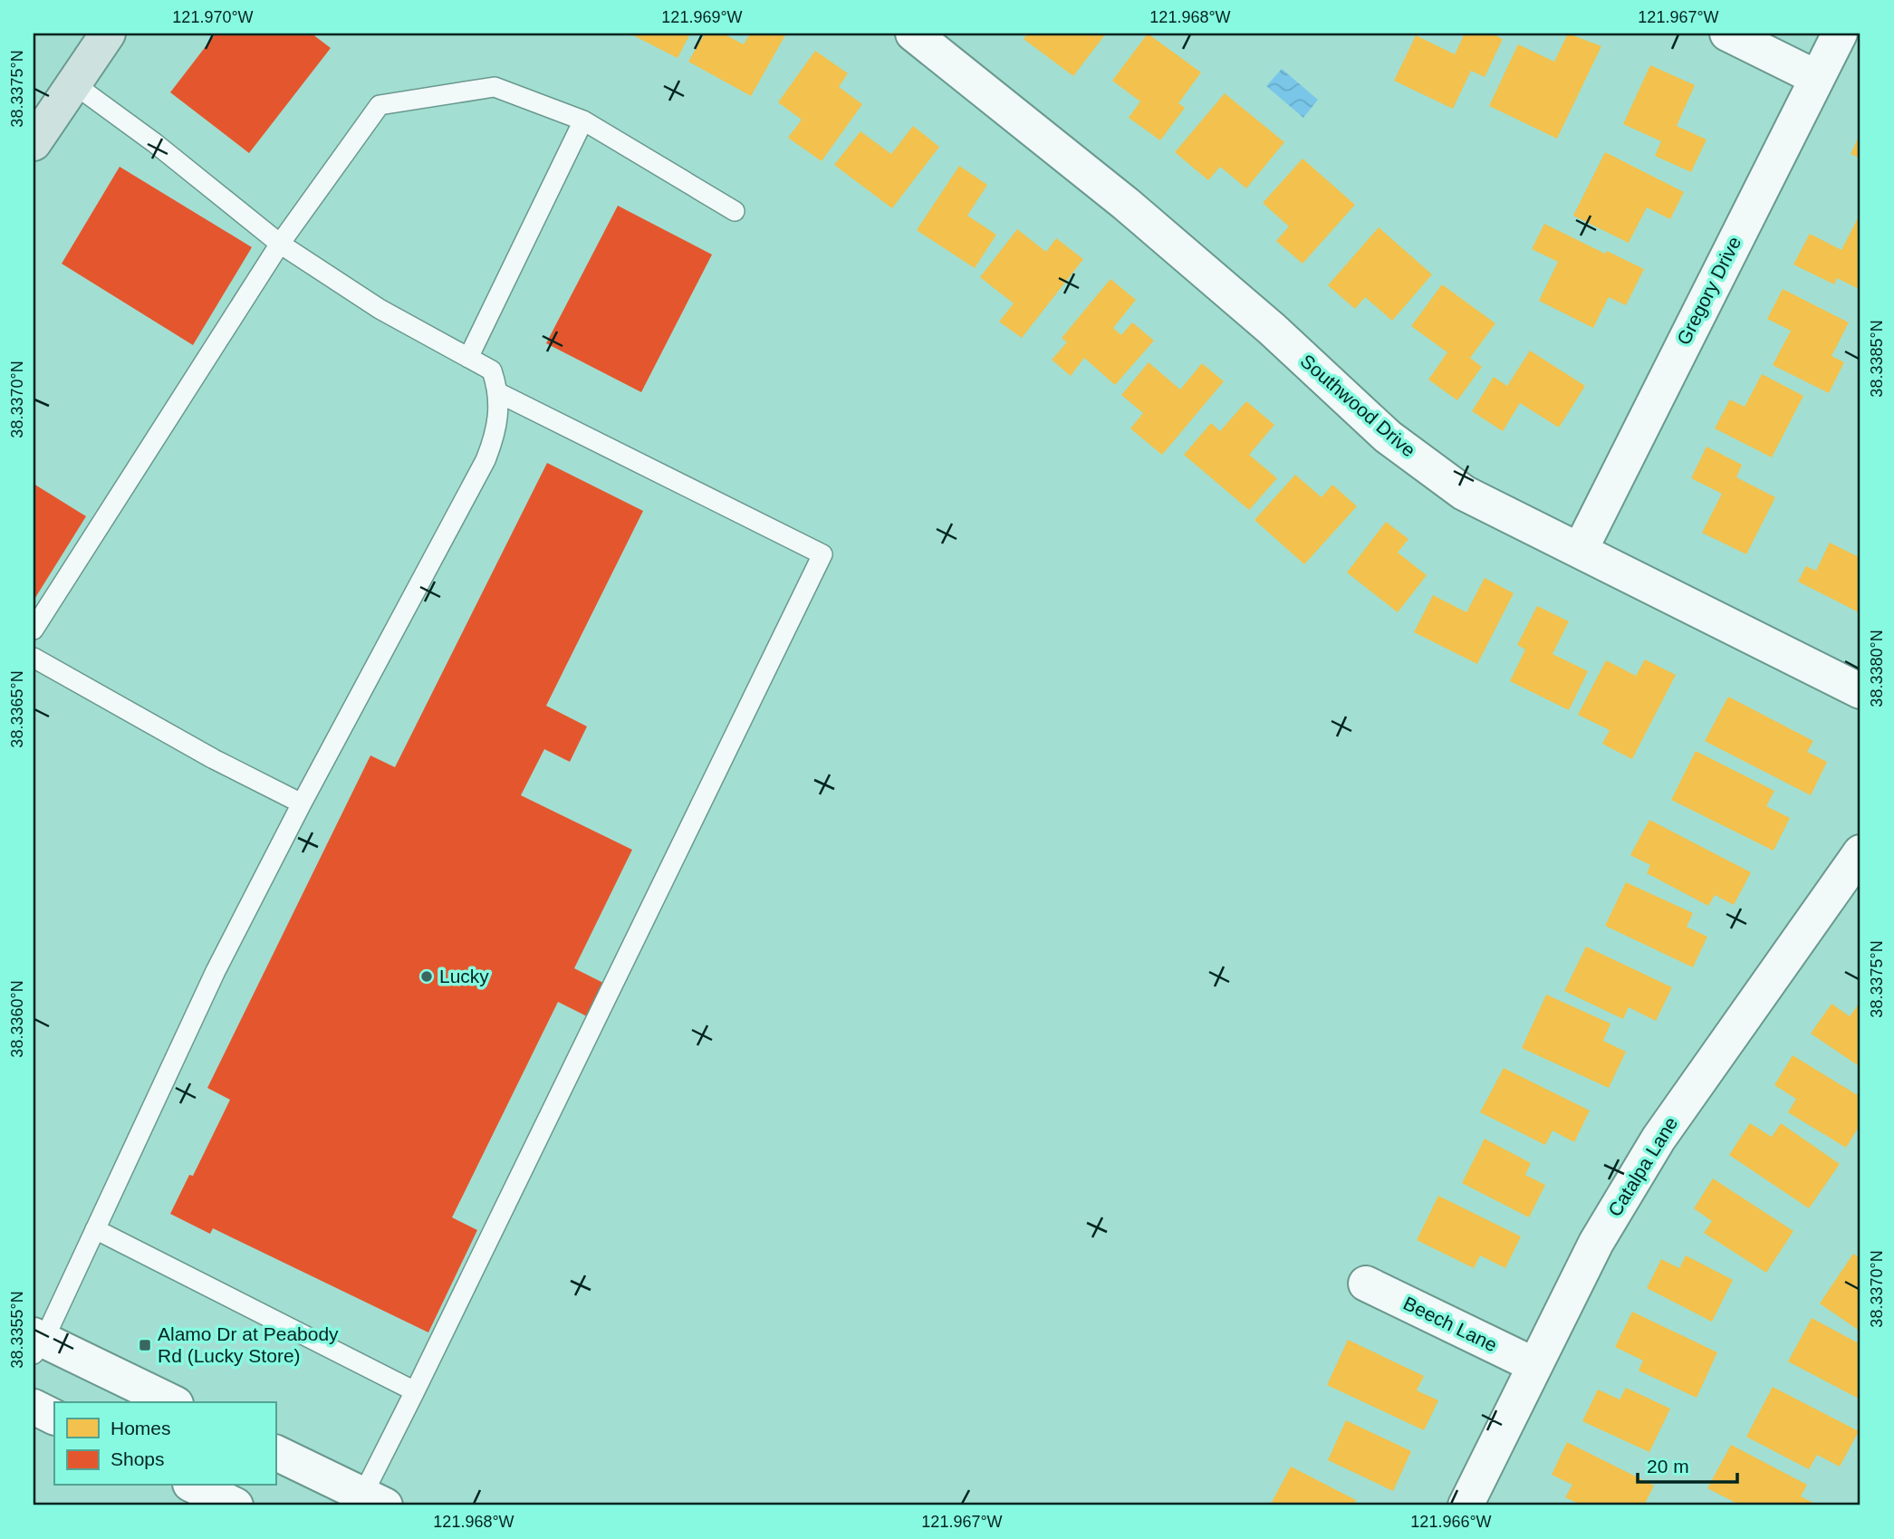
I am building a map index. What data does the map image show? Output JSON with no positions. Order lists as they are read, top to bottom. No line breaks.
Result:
{"streets":{"street":["Gregory Drive","Southwood Drive","Catalpa Lane","Beech Lane"]},"crossings":[["Gregory Drive","Southwood Drive"],["Catalpa Lane","Beech Lane"]],"places":{"other":["Lucky"],"transit":["Alamo Dr at Peabody Rd (Lucky Store)"]},"legend":["Homes","Shops"],"scale_bar":"20 m","coordinates":["121.970°W","121.969°W","121.968°W","121.967°W","38.3375°N","38.3385°N","38.3370°N","38.3380°N","38.3365°N","38.3360°N","38.3355°N","121.966°W"]}
